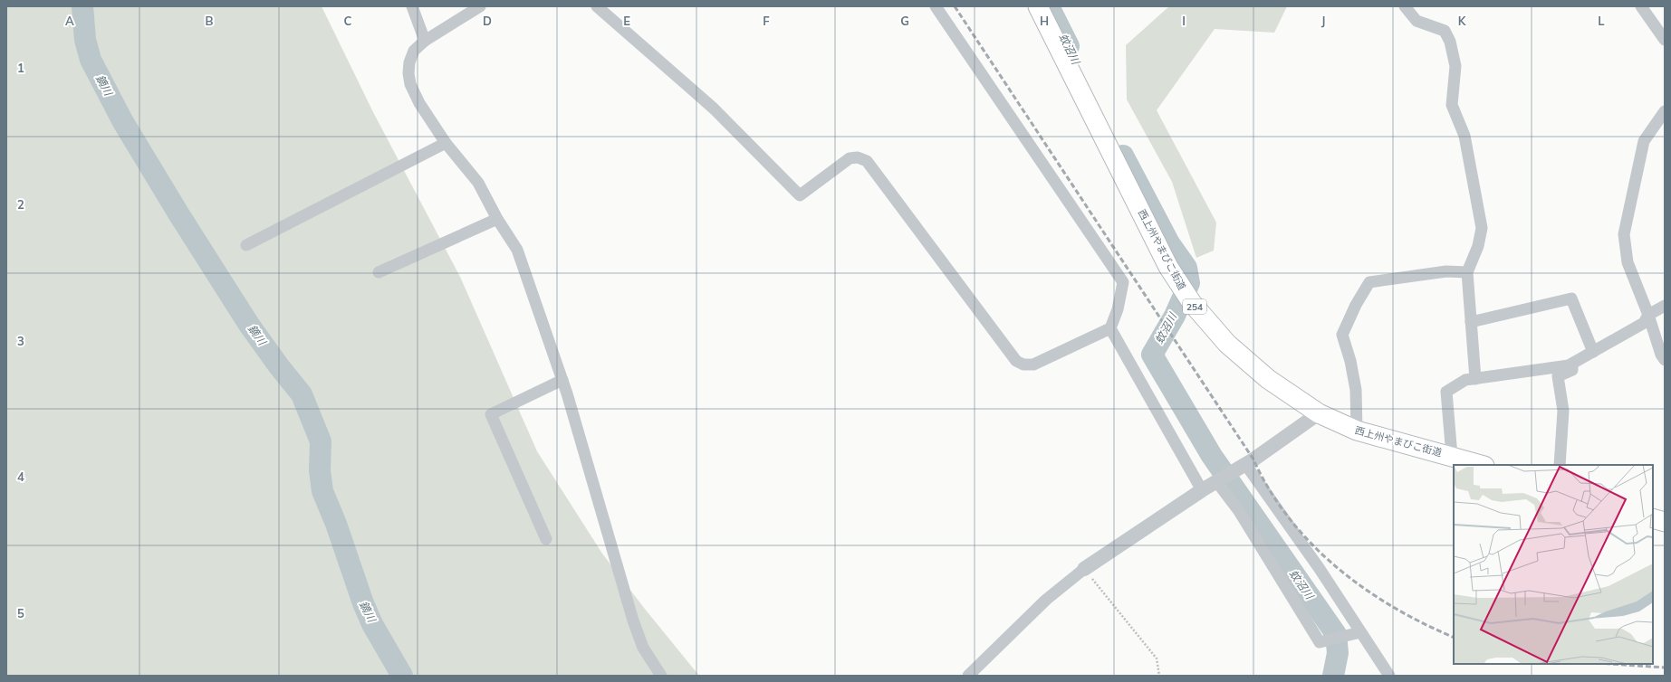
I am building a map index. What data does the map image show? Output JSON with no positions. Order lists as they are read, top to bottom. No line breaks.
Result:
{"streets":{"highway":["西上州やまびこ街道","254"]},"water":["蚊沼川","鏑川"],"grid":{"columns":["A","B","C","D","E","F","G","H","I","J","K","L"],"rows":["1","2","3","4","5"]}}
